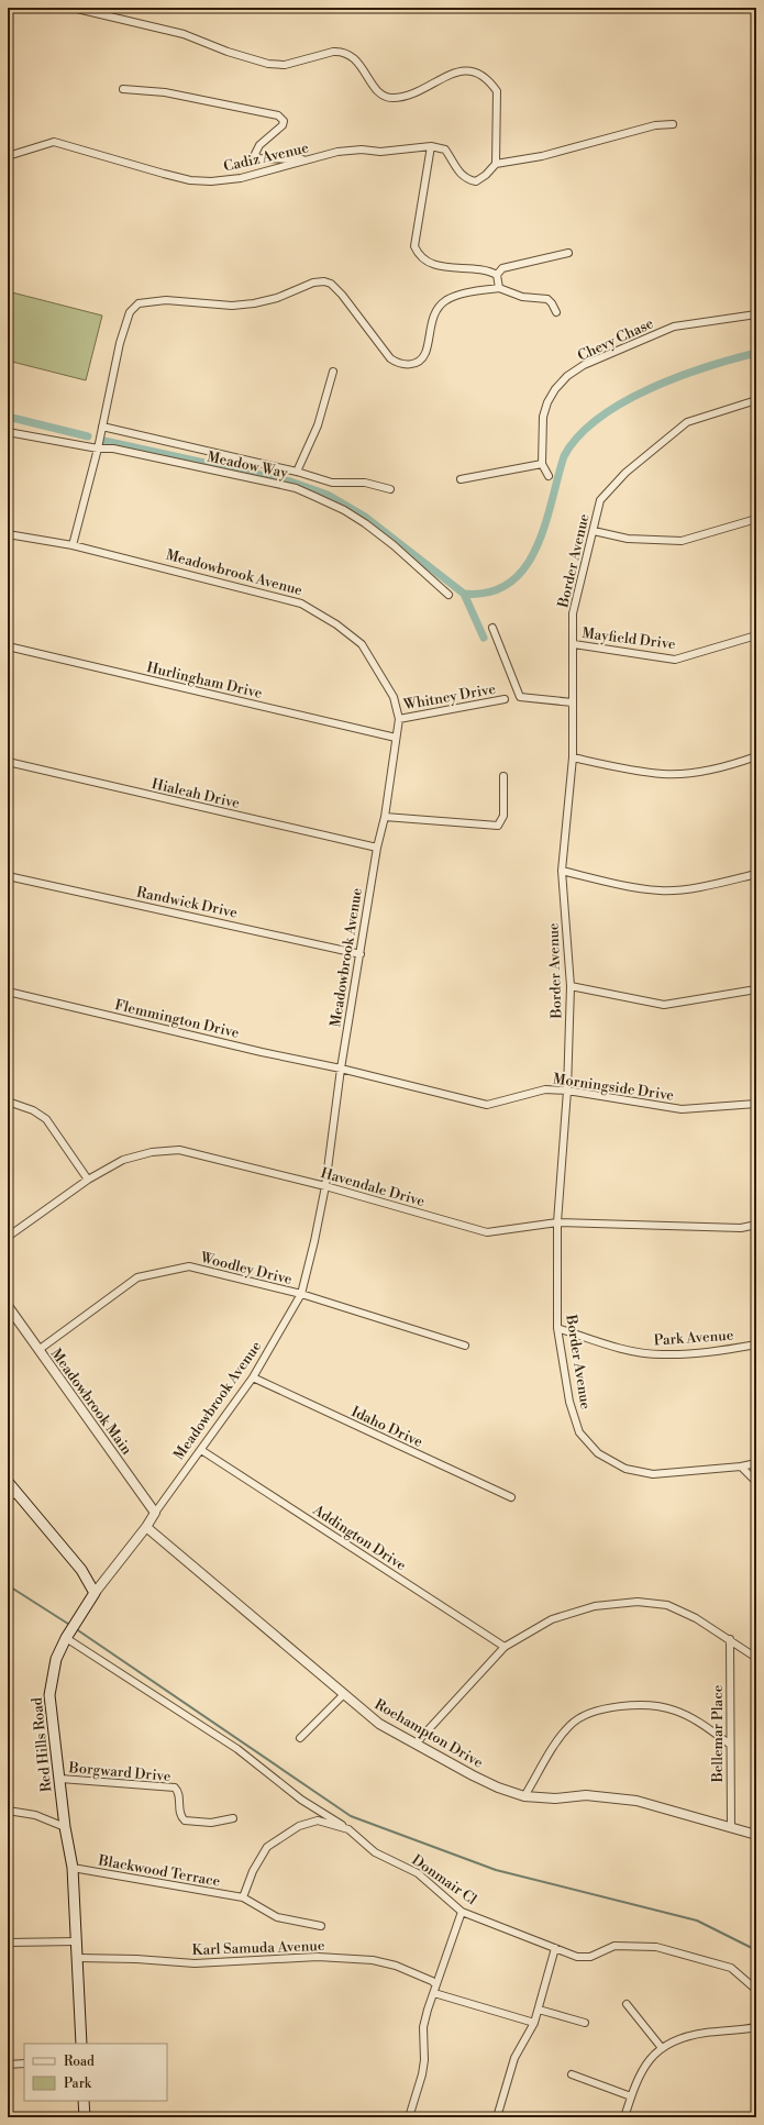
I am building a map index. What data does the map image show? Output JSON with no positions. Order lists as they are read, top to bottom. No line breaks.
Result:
{"streets":{"main road":["Red Hills Road"],"street":["Cadiz Avenue","Chevy Chase","Meadow Way","Border Avenue","Meadowbrook Avenue","Mayfield Drive","Hurlingham Drive","Whitney Drive","Hialeah Drive","Randwick Drive","Flemmington Drive","Morningside Drive","Havendale Drive","Woodley Drive","Park Avenue","Meadowbrook Main","Idaho Drive","Addington Drive","Roehampton Drive","Bellemar Place","Borgward Drive","Blackwood Terrace","Donmair Cl","Karl Samuda Avenue"]},"crossings":[["Border Avenue","Mayfield Drive"],["Border Avenue","Morningside Drive"],["Border Avenue","Havendale Drive"],["Border Avenue","Park Avenue"],["Meadowbrook Avenue","Hurlingham Drive"],["Meadowbrook Avenue","Whitney Drive"],["Meadowbrook Avenue","Hialeah Drive"],["Meadowbrook Avenue","Randwick Drive"],["Meadowbrook Avenue","Flemmington Drive"],["Meadowbrook Avenue","Morningside Drive"],["Meadowbrook Avenue","Havendale Drive"],["Meadowbrook Avenue","Woodley Drive"],["Meadowbrook Avenue","Meadowbrook Main"],["Meadowbrook Avenue","Idaho Drive"],["Meadowbrook Avenue","Addington Drive"],["Meadowbrook Avenue","Roehampton Drive"],["Meadowbrook Avenue","Red Hills Road"],["Flemmington Drive","Morningside Drive"],["Woodley Drive","Meadowbrook Main"],["Roehampton Drive","Bellemar Place"],["Red Hills Road","Borgward Drive"],["Red Hills Road","Blackwood Terrace"],["Red Hills Road","Karl Samuda Avenue"],["Blackwood Terrace","Donmair Cl"]],"legend":["Road","Park"]}
